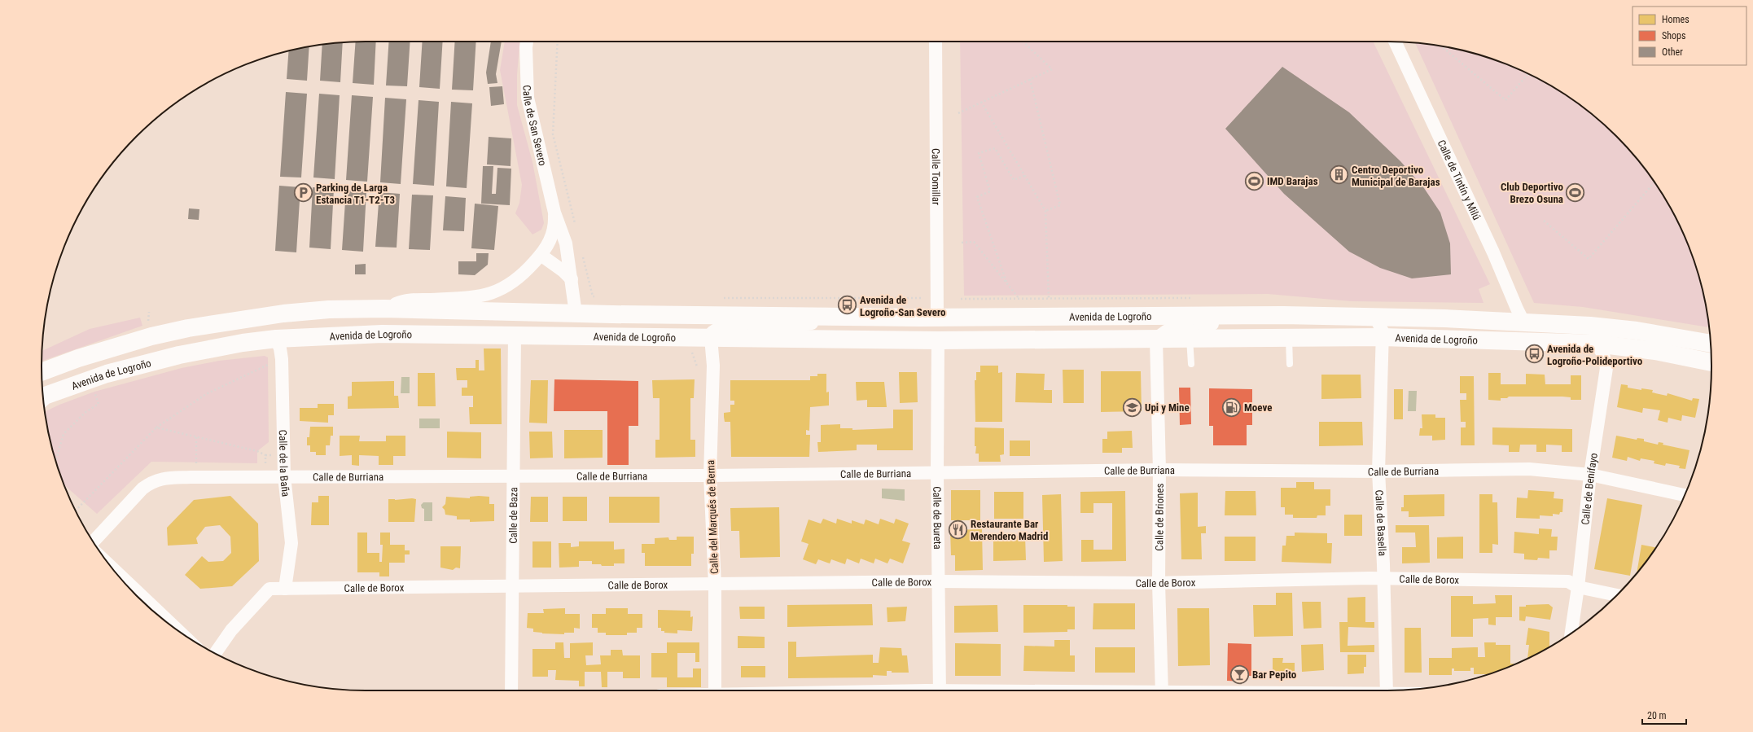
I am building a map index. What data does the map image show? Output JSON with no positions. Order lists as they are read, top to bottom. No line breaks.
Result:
{"streets":{"main road":["Avenida de Logroño"],"street":["Calle de San Severo","Calle Tomillar","Calle de Tintín y Milú","Calle de la Baña","Calle de Burriana","Calle de Benifayo","Calle de Baza","Calle del Marqués de Berna","Calle de Briones","Calle de Bureta","Calle de Basella","Calle de Borox"]},"crossings":[["Calle de San Severo","Avenida de Logroño"],["Calle Tomillar","Avenida de Logroño"],["Calle de Tintín y Milú","Avenida de Logroño"],["Avenida de Logroño","Calle de la Baña"],["Avenida de Logroño","Calle de Benifayo"],["Avenida de Logroño","Calle de Baza"],["Avenida de Logroño","Calle del Marqués de Berna"],["Avenida de Logroño","Calle de Briones"],["Avenida de Logroño","Calle de Bureta"],["Avenida de Logroño","Calle de Basella"],["Calle de la Baña","Calle de Burriana"],["Calle de la Baña","Calle de Borox"],["Calle de Burriana","Calle de Benifayo"],["Calle de Burriana","Calle de Baza"],["Calle de Burriana","Calle del Marqués de Berna"],["Calle de Burriana","Calle de Briones"],["Calle de Burriana","Calle de Bureta"],["Calle de Burriana","Calle de Basella"],["Calle de Benifayo","Calle de Borox"],["Calle de Baza","Calle de Borox"],["Calle del Marqués de Berna","Calle de Borox"],["Calle de Briones","Calle de Borox"],["Calle de Bureta","Calle de Borox"],["Calle de Basella","Calle de Borox"]],"places":{"building":["Centro Deportivo Municipal de Barajas"],"sports":["IMD Barajas","Club Deportivo Brezo Osuna"],"parking":["Parking de Larga Estancia T1-T2-T3"],"bus stop":["Avenida de Logroño-San Severo","Avenida de Logroño-Polideportivo"],"school or university":["Upi y Mine"],"fuel station":["Moeve"],"restaurant":["Restaurante Bar Merendero Madrid"],"bar":["Bar Pepito"]},"legend":["Homes","Shops","Other"],"scale_bar":"20 m"}
